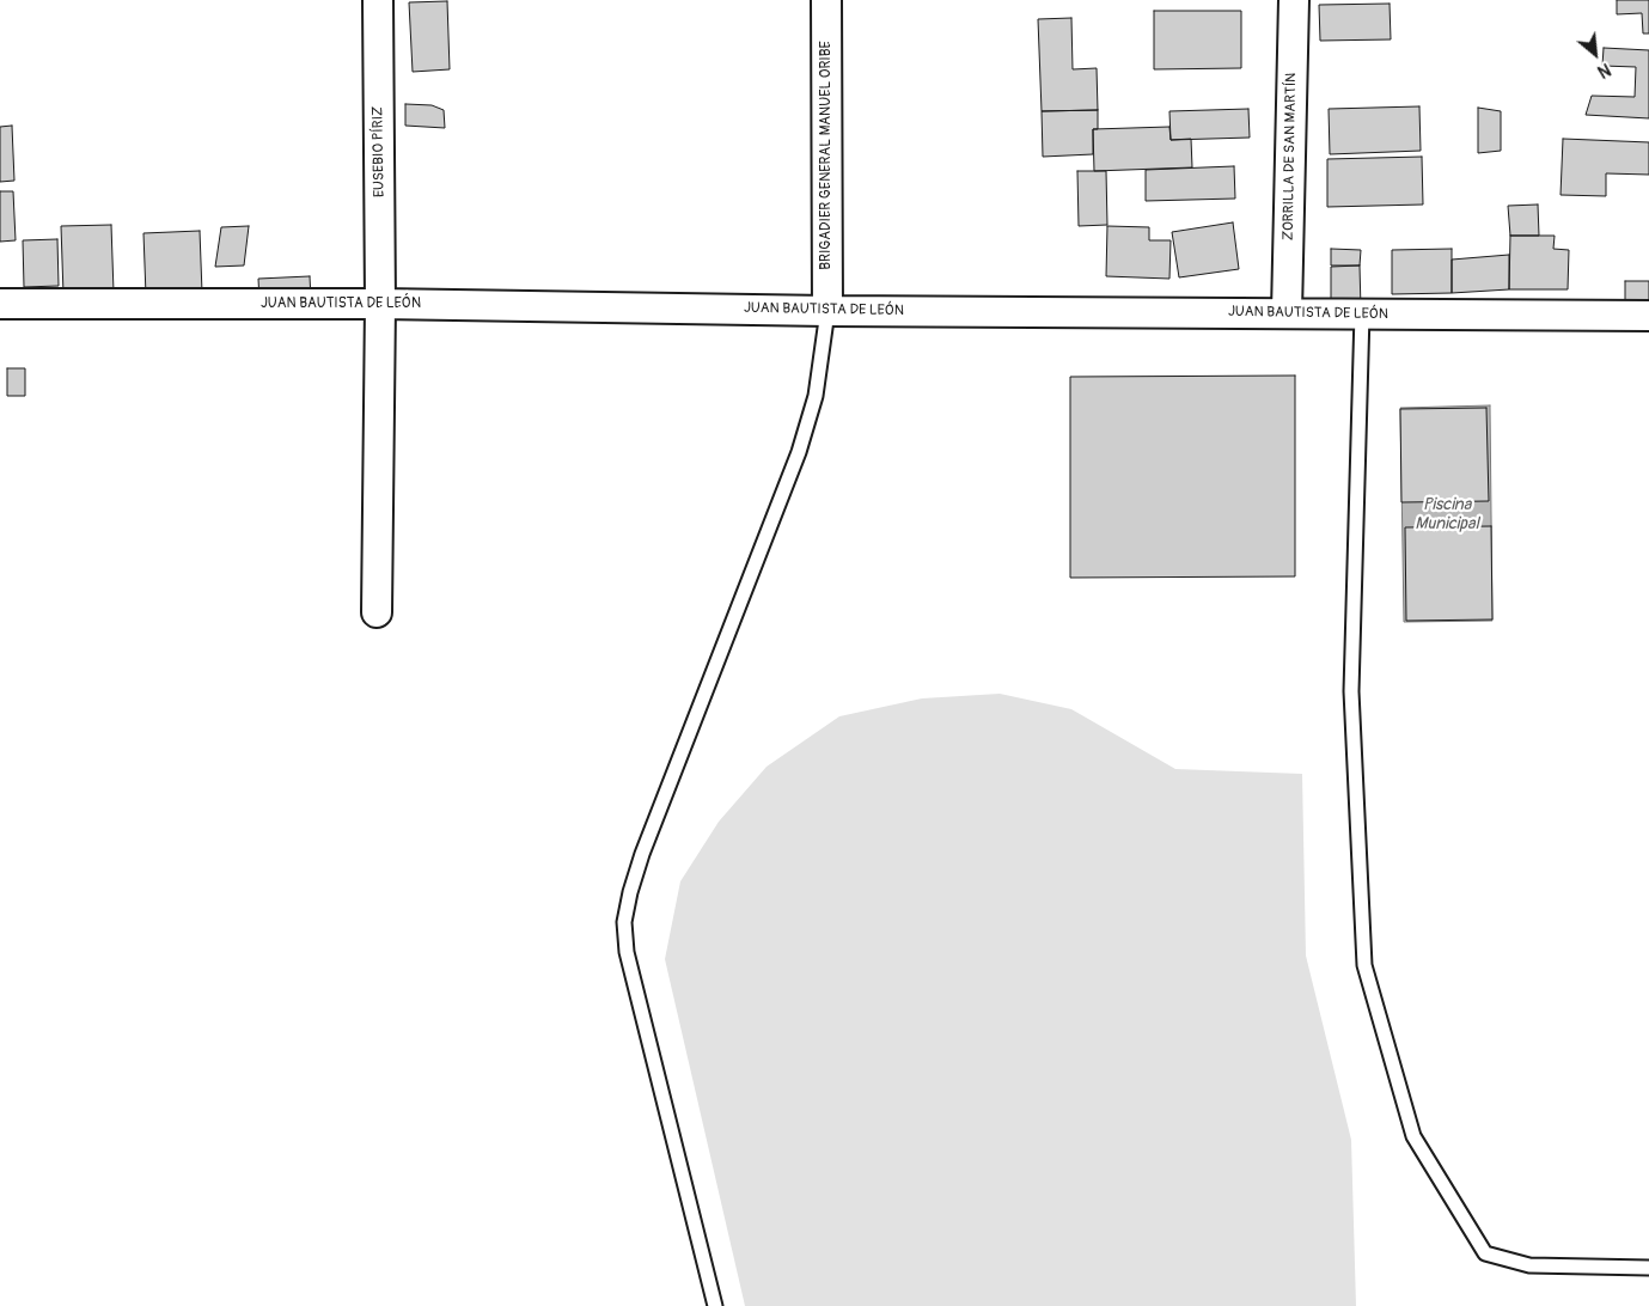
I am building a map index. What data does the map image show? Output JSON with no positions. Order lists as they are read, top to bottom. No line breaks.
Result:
{"streets":{"street":["EUSEBIO PÍRIZ","BRIGADIER GENERAL MANUEL ORIBE","ZORRILLA DE SAN MARTÍN","JUAN BAUTISTA DE LEÓN"]},"crossings":[["EUSEBIO PÍRIZ","JUAN BAUTISTA DE LEÓN"],["BRIGADIER GENERAL MANUEL ORIBE","JUAN BAUTISTA DE LEÓN"],["ZORRILLA DE SAN MARTÍN","JUAN BAUTISTA DE LEÓN"]],"water":["Piscina Municipal"],"north":"bottom right"}
